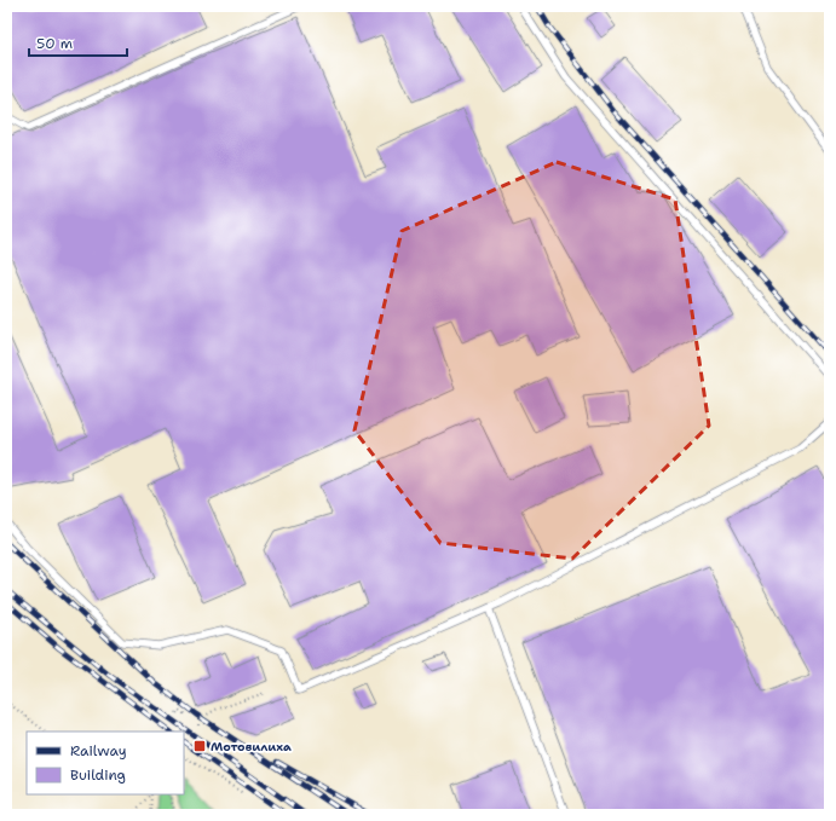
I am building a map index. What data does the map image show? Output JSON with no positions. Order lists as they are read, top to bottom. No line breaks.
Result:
{"places":{"transit":["Мотовилиха"]},"legend":["Railway","Building"],"scale_bar":"50 m"}
